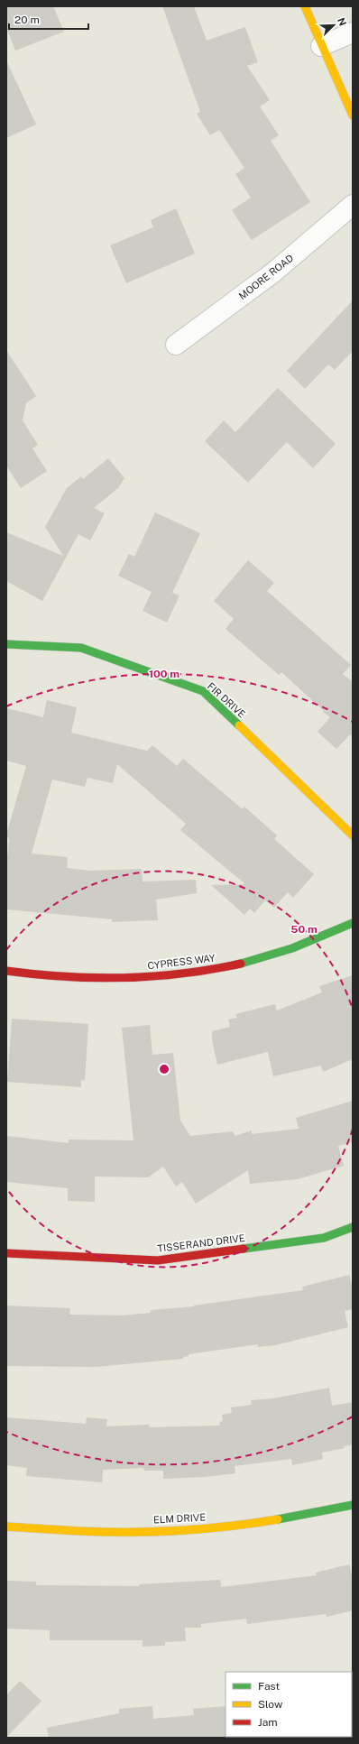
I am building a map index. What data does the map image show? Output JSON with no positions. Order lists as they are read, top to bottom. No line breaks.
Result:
{"streets":{"street":["MOORE ROAD","FIR DRIVE","CYPRESS WAY","TISSERAND DRIVE","ELM DRIVE"]},"legend":["Fast","Slow","Jam"],"scale_bar":"20 m","north":"top right","rings":["100 m","50 m"]}
